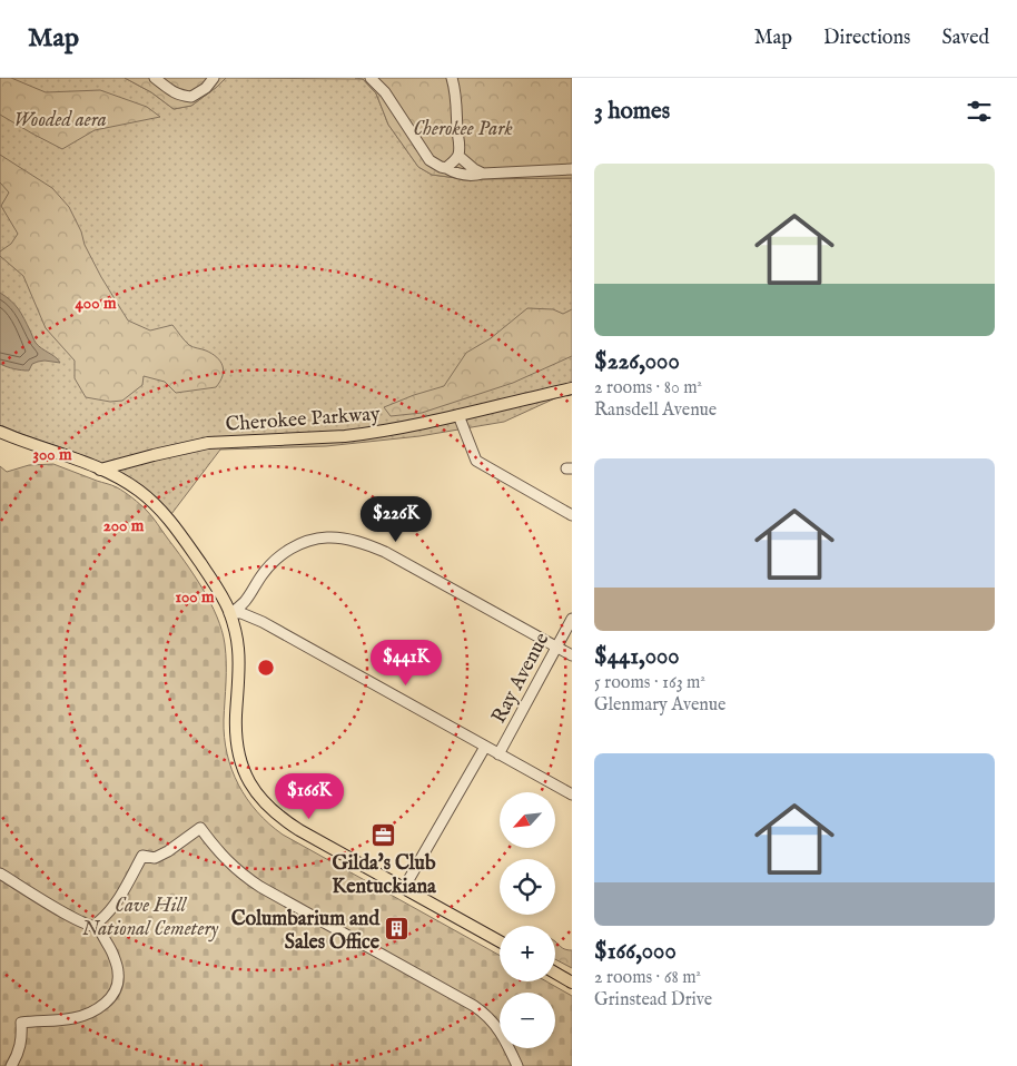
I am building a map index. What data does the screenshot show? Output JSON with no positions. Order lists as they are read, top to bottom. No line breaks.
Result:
{"streets":{"main road":["Cherokee Parkway"],"street":["Ray Avenue"]},"parks":["Wooded aera","Cherokee Park","Cave Hill National Cemetery"],"places":{"office":["Gilda's Club Kentuckiana"],"building":["Columbarium and Sales Office"]},"north":"bottom left","page":{"header":"Map","nav":["Map","Directions","Saved"],"heading":"3 homes","list":[{"name":"$226,000","note":"2 rooms · 80 m² · Ransdell Avenue"},{"name":"$441,000","note":"5 rooms · 163 m² · Glenmary Avenue"},{"name":"$166,000","note":"2 rooms · 68 m² · Grinstead Drive"}],"price":["$226K","$441K","$166K"],"map_buttons":["+","−"]},"rings":["400 m","300 m","200 m","100 m"]}
